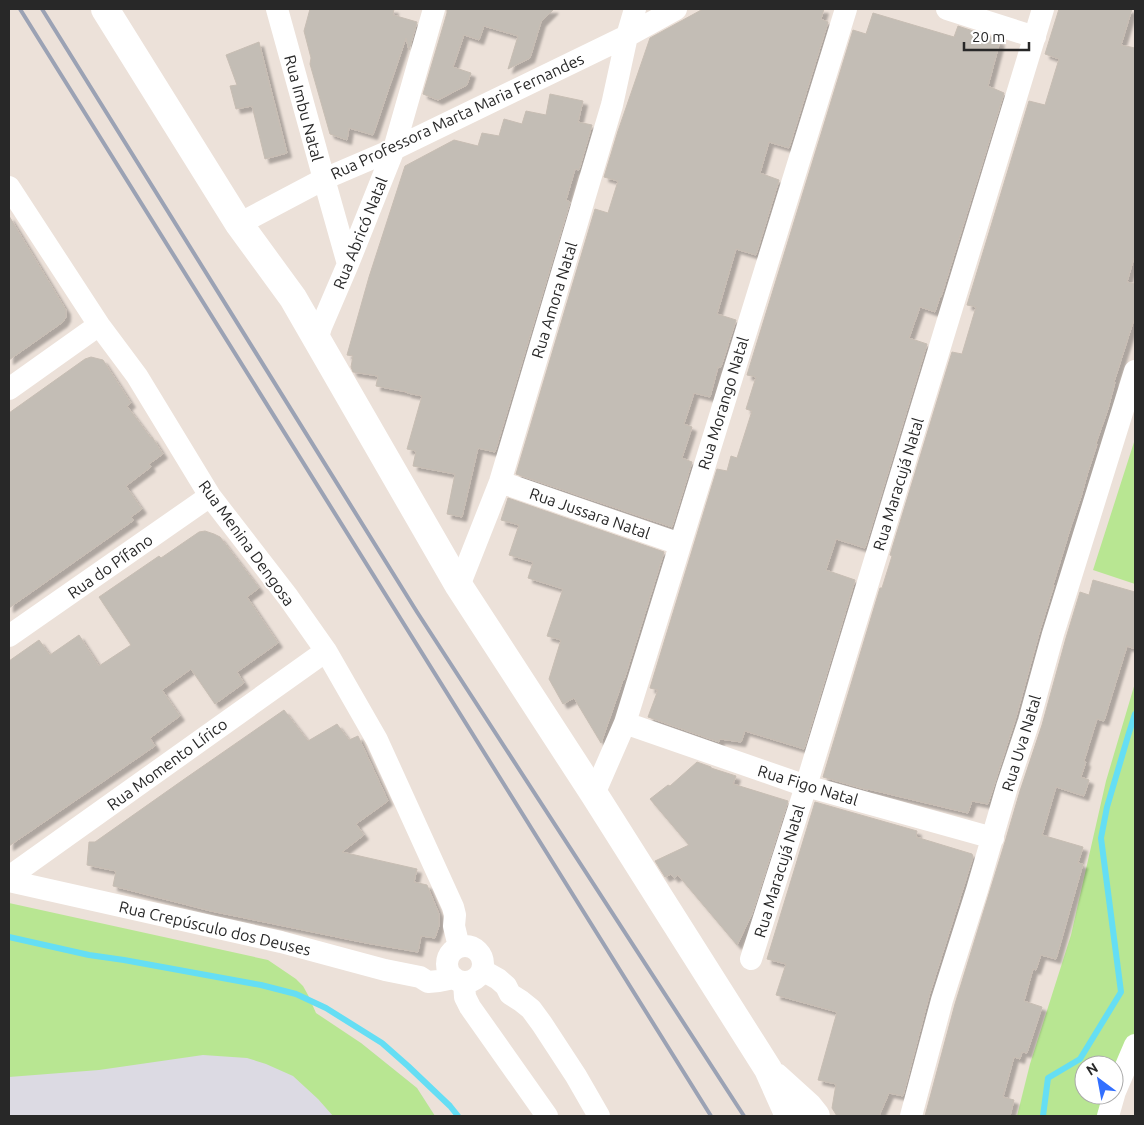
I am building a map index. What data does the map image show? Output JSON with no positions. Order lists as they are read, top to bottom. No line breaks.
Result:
{"streets":{"street":["Rua Imbu Natal","Rua Professora Marta Maria Fernandes","Rua Abricó Natal","Rua Amora Natal","Rua Morango Natal","Rua Maracujá Natal","Rua Jussara Natal","Rua Menina Dengosa","Rua do Pífano","Rua Uva Natal","Rua Momento Lírico","Rua Figo Natal","Rua Crepúsculo dos Deuses"]},"crossings":[["Rua Imbu Natal","Rua Professora Marta Maria Fernandes"],["Rua Imbu Natal","Rua Abricó Natal"],["Rua Professora Marta Maria Fernandes","Rua Abricó Natal"],["Rua Professora Marta Maria Fernandes","Rua Amora Natal"],["Rua Amora Natal","Rua Jussara Natal"],["Rua Morango Natal","Rua Jussara Natal"],["Rua Morango Natal","Rua Figo Natal"],["Rua Maracujá Natal","Rua Figo Natal"],["Rua Menina Dengosa","Rua do Pífano"],["Rua Menina Dengosa","Rua Momento Lírico"],["Rua Menina Dengosa","Rua Crepúsculo dos Deuses"],["Rua Uva Natal","Rua Figo Natal"]],"scale_bar":"20 m","north":"top left"}
